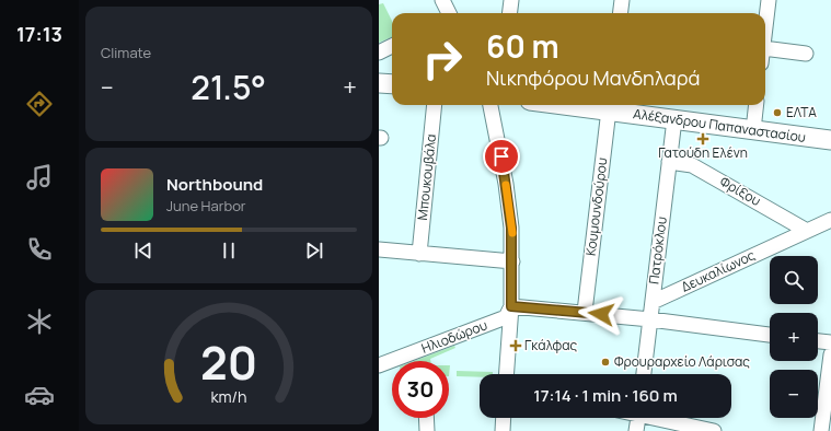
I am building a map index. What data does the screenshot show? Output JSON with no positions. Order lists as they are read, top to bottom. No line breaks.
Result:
{"streets":{"main road":["Αλέξανδρου Παπαναστασίου"],"street":["Μπουκουβάλα","Φρίξου","Κουμουνδούρου","Πατρόκλου","Δευκαλίωνος","Ηλιοδώρου"]},"crossings":[["Αλέξανδρου Παπαναστασίου","Κουμουνδούρου"],["Αλέξανδρου Παπαναστασίου","Πατρόκλου"],["Φρίξου","Πατρόκλου"],["Φρίξου","Δευκαλίωνος"],["Πατρόκλου","Δευκαλίωνος"]],"places":{"other":["ΕΛΤΑ","Φρουραρχείο Λάρισας"],"health":["Γατούδη Ελένη","Γκάλφας"]},"page":{"tabs":"17:13","tile":"Climate","turn":["60 m","Νικηφόρου Μανδηλαρά"],"heat":["−","21.5°","+"],"song":["Northbound","June Harbor"],"map_buttons":["+","−"],"limit":"30","trip":"17:14 · 1 min · 160 m","gauge":["20","km/h"]}}
